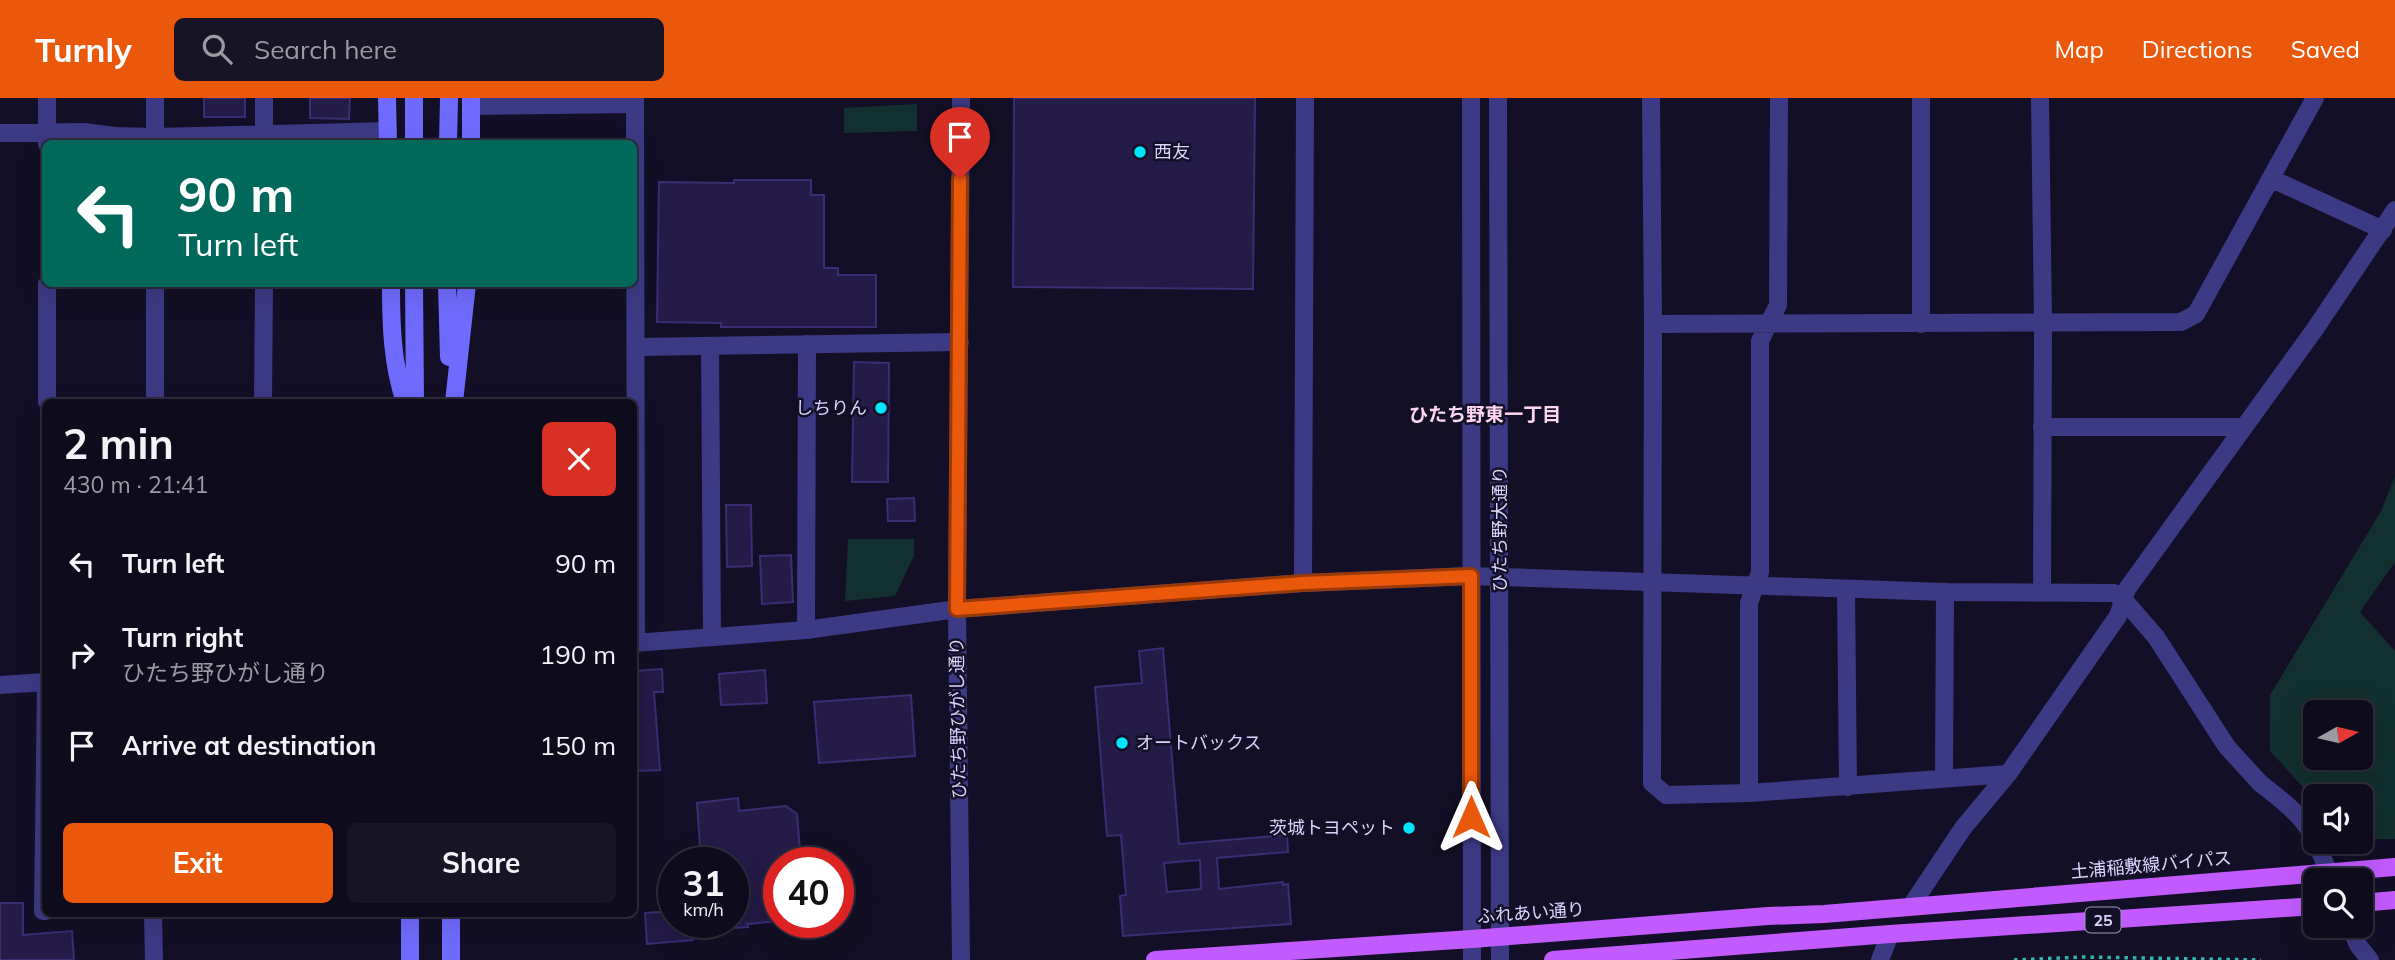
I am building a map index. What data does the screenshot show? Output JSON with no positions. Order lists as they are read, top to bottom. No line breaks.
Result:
{"streets":{"main road":["土浦稲敷線バイパス","ふれあい通り","25"],"street":["ひたち野大通り","ひたち野ひがし通り"]},"crossings":[["ひたち野大通り","ふれあい通り"],["土浦稲敷線バイパス","ふれあい通り"]],"districts":["ひたち野東一丁目"],"places":["西友","しちりん","オートバックス","茨城トヨペット"],"north":"right","page":{"header":"Turnly","search":"Search here","nav":["Map","Directions","Saved"],"turn":["90 m","Turn left"],"heading":["2 min","430 m · 21:41"],"list":[{"name":"Turn left","value":"90 m"},{"name":"Turn right","note":"ひたち野ひがし通り","value":"190 m"},{"name":"Arrive at destination","value":"150 m"}],"buttons":["Exit","Share"],"speed":"31 km/h","limit":"40"}}
